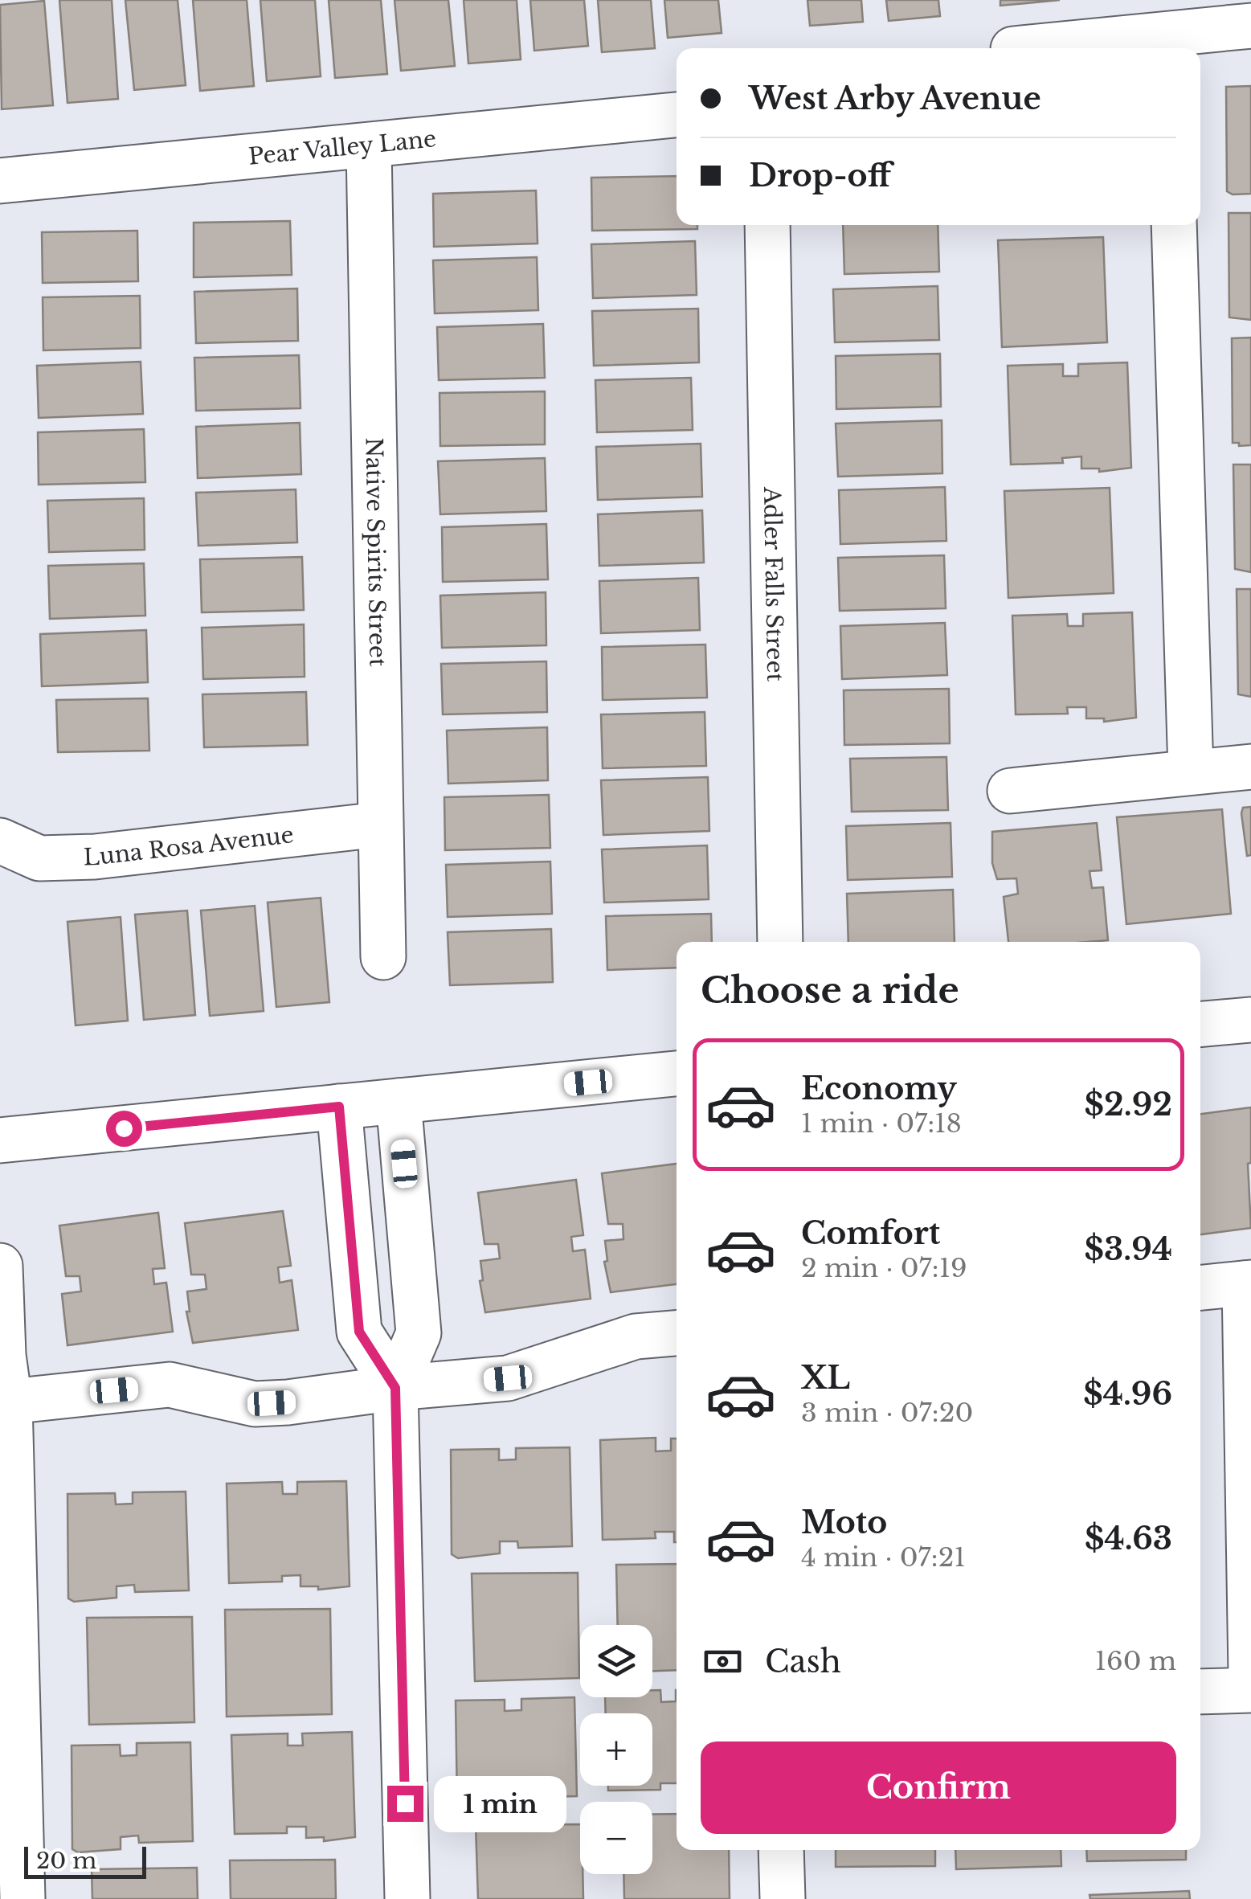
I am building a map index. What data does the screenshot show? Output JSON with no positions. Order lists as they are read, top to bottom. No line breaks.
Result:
{"streets":{"street":["Pear Valley Lane","Native Spirits Street","Adler Falls Street","Luna Rosa Avenue"]},"crossings":[["Pear Valley Lane","Native Spirits Street"],["Native Spirits Street","Luna Rosa Avenue"]],"scale_bar":"20 m","page":{"banner":["West Arby Avenue","Drop-off"],"heading":"Choose a ride","list":[{"name":"Economy","note":"1 min · 07:18","value":"$2.92"},{"name":"Comfort","note":"2 min · 07:19","value":"$3.94"},{"name":"XL","note":"3 min · 07:20","value":"$4.96"},{"name":"Moto","note":"4 min · 07:21","value":"$4.63"}],"pay":["Cash","160 m"],"map_buttons":["+","−"],"buttons":"Confirm","bubble":"1 min","scale":"20 m"}}
